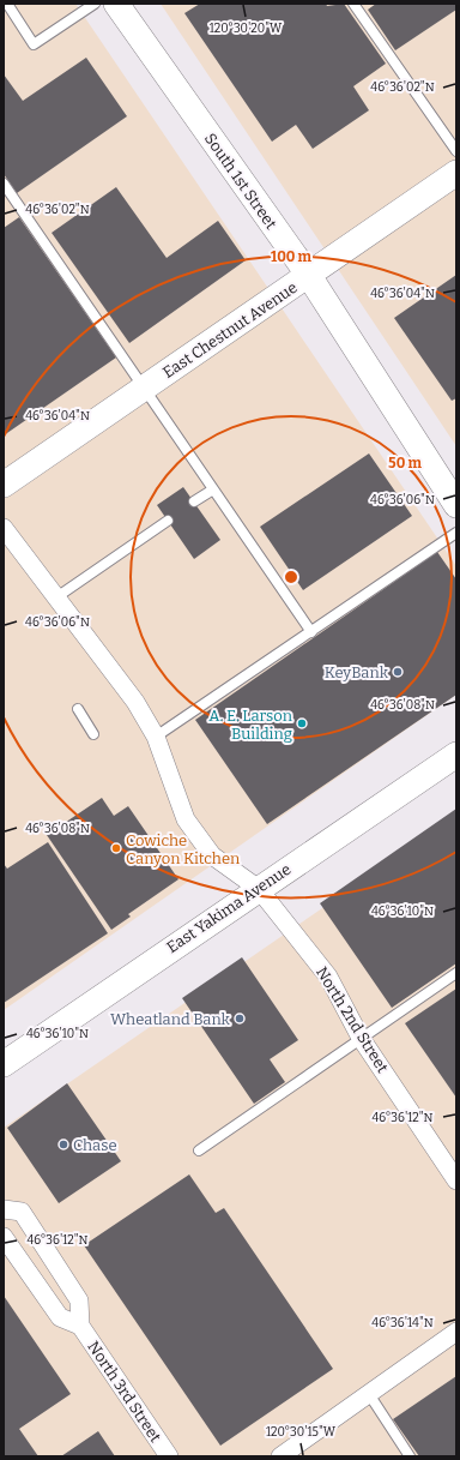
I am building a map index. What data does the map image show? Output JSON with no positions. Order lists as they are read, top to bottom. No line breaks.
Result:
{"streets":{"main road":["South 1st Street","East Chestnut Avenue","East Yakima Avenue"],"street":["North 2nd Street","North 3rd Street"]},"crossings":[["South 1st Street","East Chestnut Avenue"],["East Yakima Avenue","North 2nd Street"]],"places":["KeyBank","A. E. Larson Building","Cowiche Canyon Kitchen","Wheatland Bank","Chase"],"coordinates":["120°30'20\"W","46°36'02\"N","46°36'04\"N","46°36'06\"N","46°36'08\"N","46°36'10\"N","46°36'12\"N","46°36'14\"N","120°30'15\"W"],"rings":["100 m","50 m"]}
